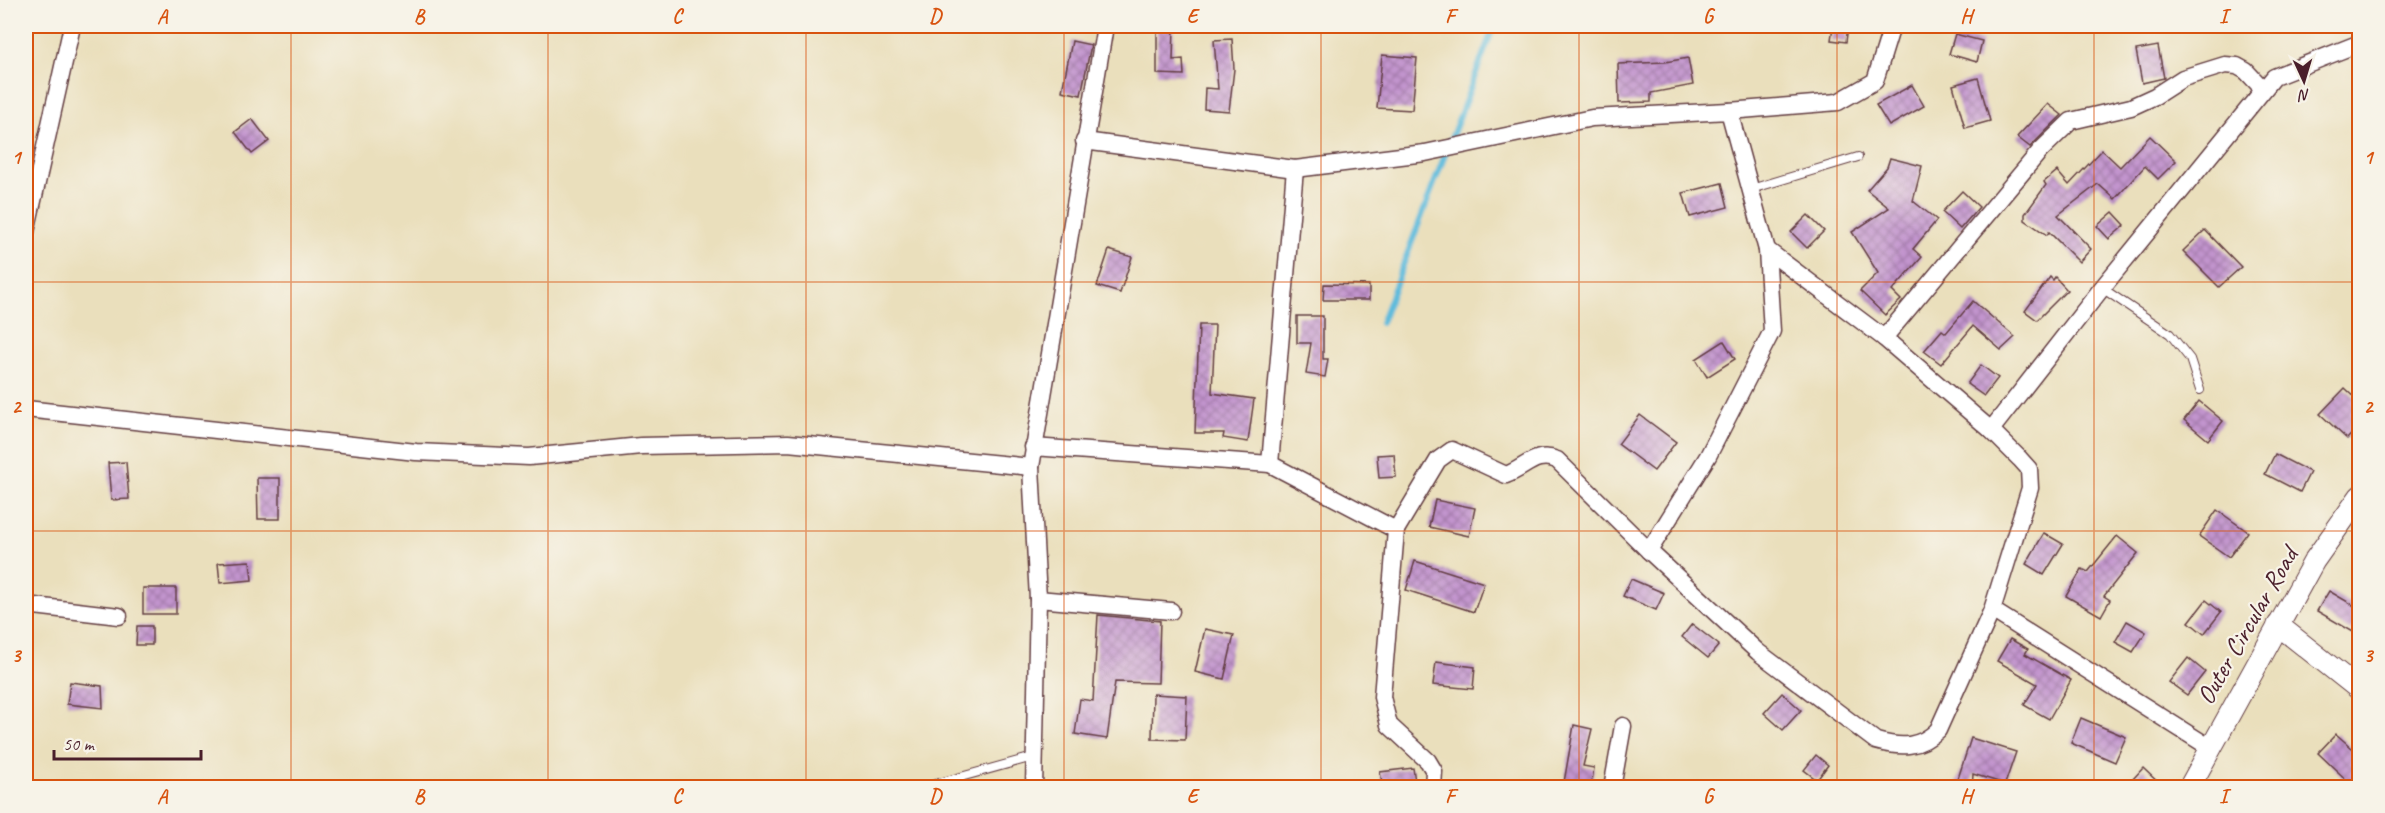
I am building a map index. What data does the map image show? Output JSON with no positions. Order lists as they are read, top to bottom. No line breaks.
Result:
{"streets":{"street":["Outer Circular Road"]},"scale_bar":"50 m","north":"bottom","grid":{"columns":["A","B","C","D","E","F","G","H","I"],"rows":["1","2","3"]}}
